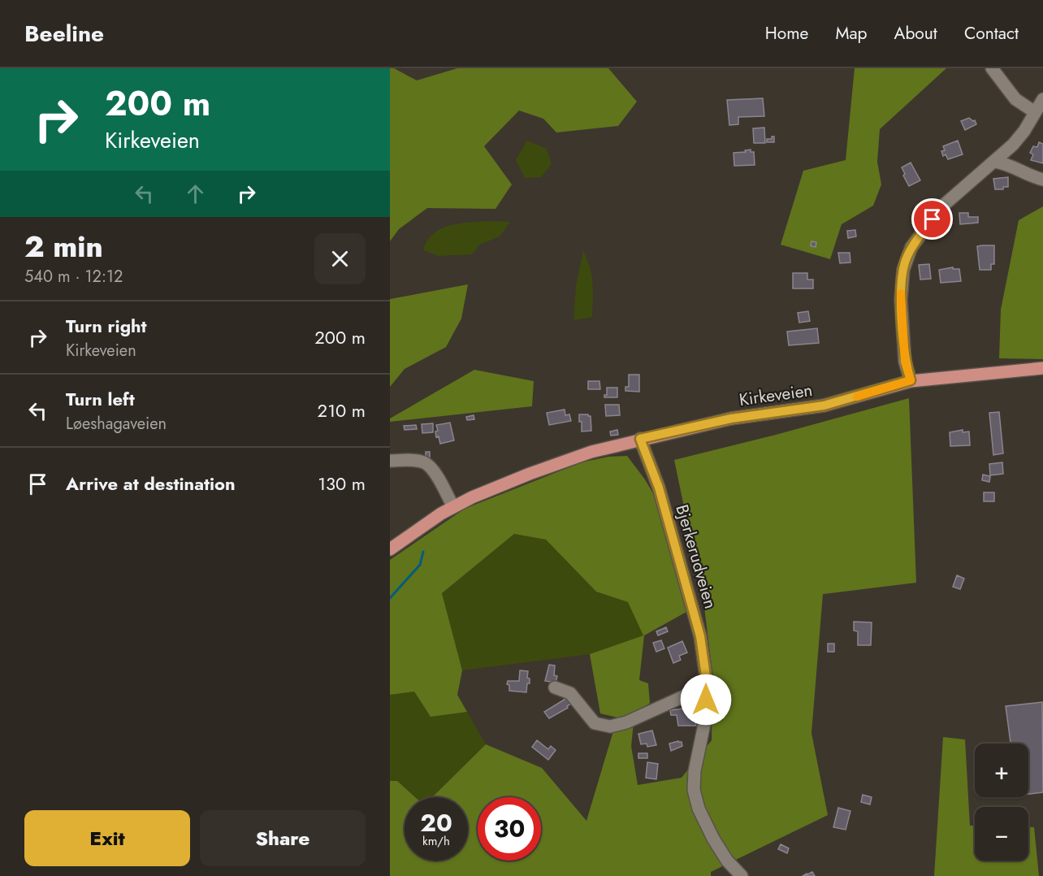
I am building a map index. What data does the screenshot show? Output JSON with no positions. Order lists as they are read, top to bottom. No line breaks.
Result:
{"streets":{"main road":["Kirkeveien"],"street":["Bjerkerudveien"]},"crossings":[["Kirkeveien","Bjerkerudveien"]],"page":{"header":"Beeline","nav":["Home","Map","About","Contact"],"turn":["200 m","Kirkeveien"],"heading":["2 min","540 m · 12:12"],"list":[{"name":"Turn right","note":"Kirkeveien","value":"200 m"},{"name":"Turn left","note":"Løeshagaveien","value":"210 m"},{"name":"Arrive at destination","value":"130 m"}],"map_buttons":["+","−"],"speed":"20 km/h","limit":"30","buttons":["Exit","Share"]}}
